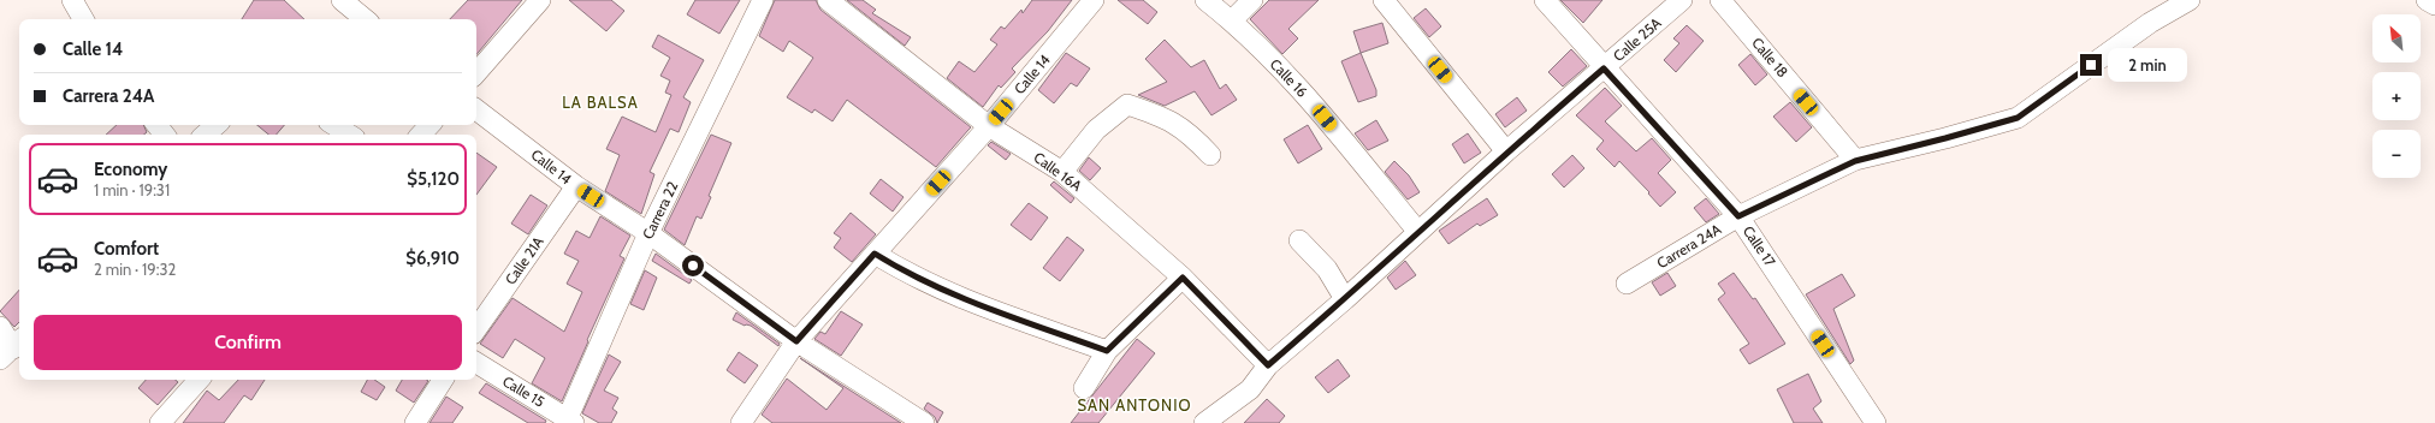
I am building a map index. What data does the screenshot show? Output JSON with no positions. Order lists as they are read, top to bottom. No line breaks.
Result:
{"streets":{"street":["Calle 25A","Calle 18","Calle 14","Calle 16","Calle 16A","Carrera 22","Carrera 24A","Calle 17","Calle 21A","Calle 15"]},"crossings":[["Calle 25A","Calle 16"],["Calle 25A","Calle 16A"],["Calle 25A","Calle 17"],["Calle 18","Carrera 24A"],["Calle 14","Calle 16A"],["Calle 14","Carrera 22"],["Calle 14","Calle 21A"],["Carrera 22","Calle 15"],["Carrera 24A","Calle 17"]],"districts":["LA BALSA","SAN ANTONIO"],"north":"top left","page":{"map_buttons":["+","−"],"banner":["Calle 14","Carrera 24A"],"bubble":"2 min","list":[{"name":"Economy","note":"1 min · 19:31","value":"$5,120"},{"name":"Comfort","note":"2 min · 19:32","value":"$6,910"}],"buttons":"Confirm"}}
